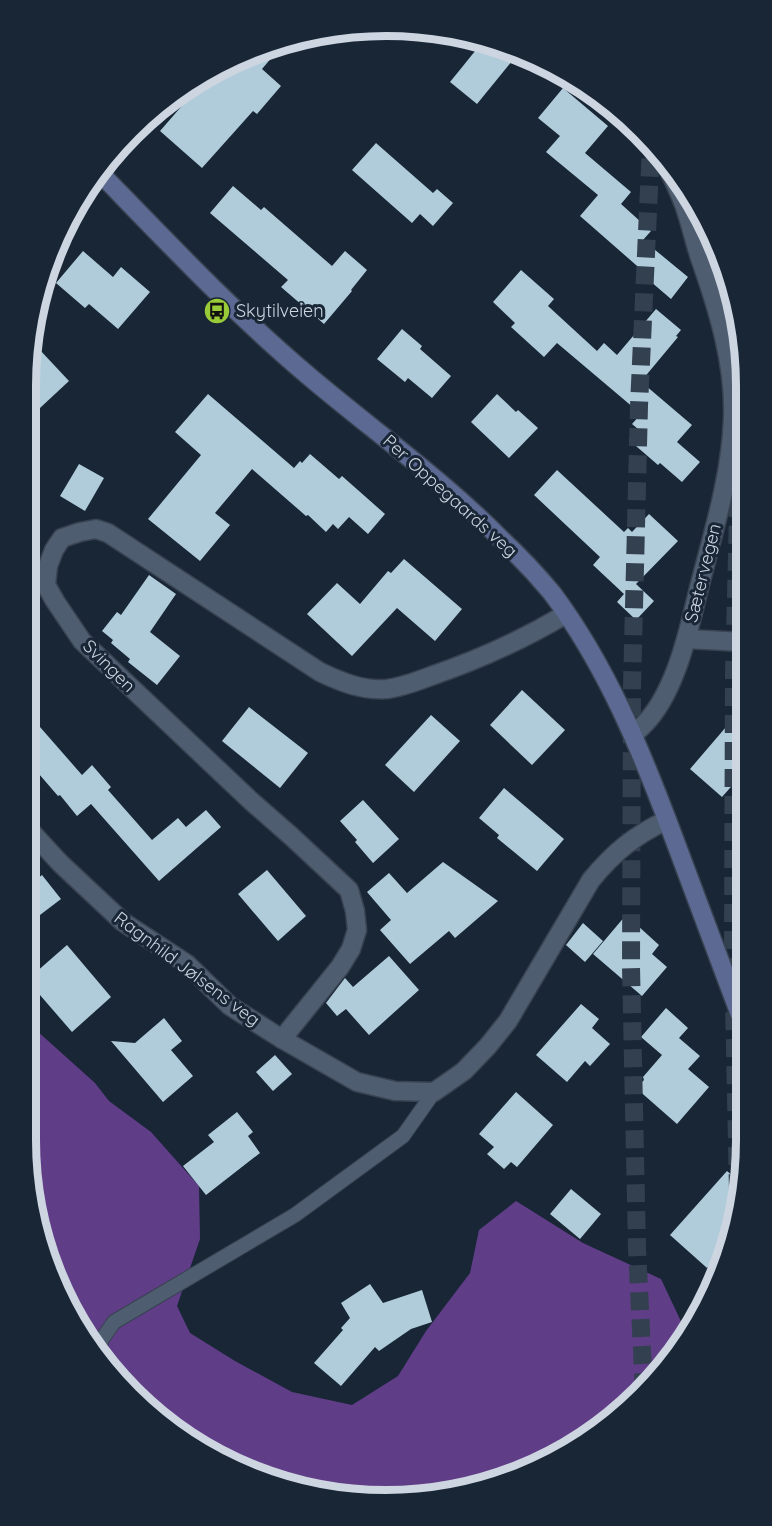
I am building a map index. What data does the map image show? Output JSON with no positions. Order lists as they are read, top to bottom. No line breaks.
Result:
{"streets":{"street":["Per Oppegaards veg","Sætervegen","Svingen","Ragnhild Jølsens veg"]},"crossings":[["Per Oppegaards veg","Sætervegen"],["Per Oppegaards veg","Svingen"],["Svingen","Ragnhild Jølsens veg"]],"places":{"bus stop":["Skytilveien"]}}
